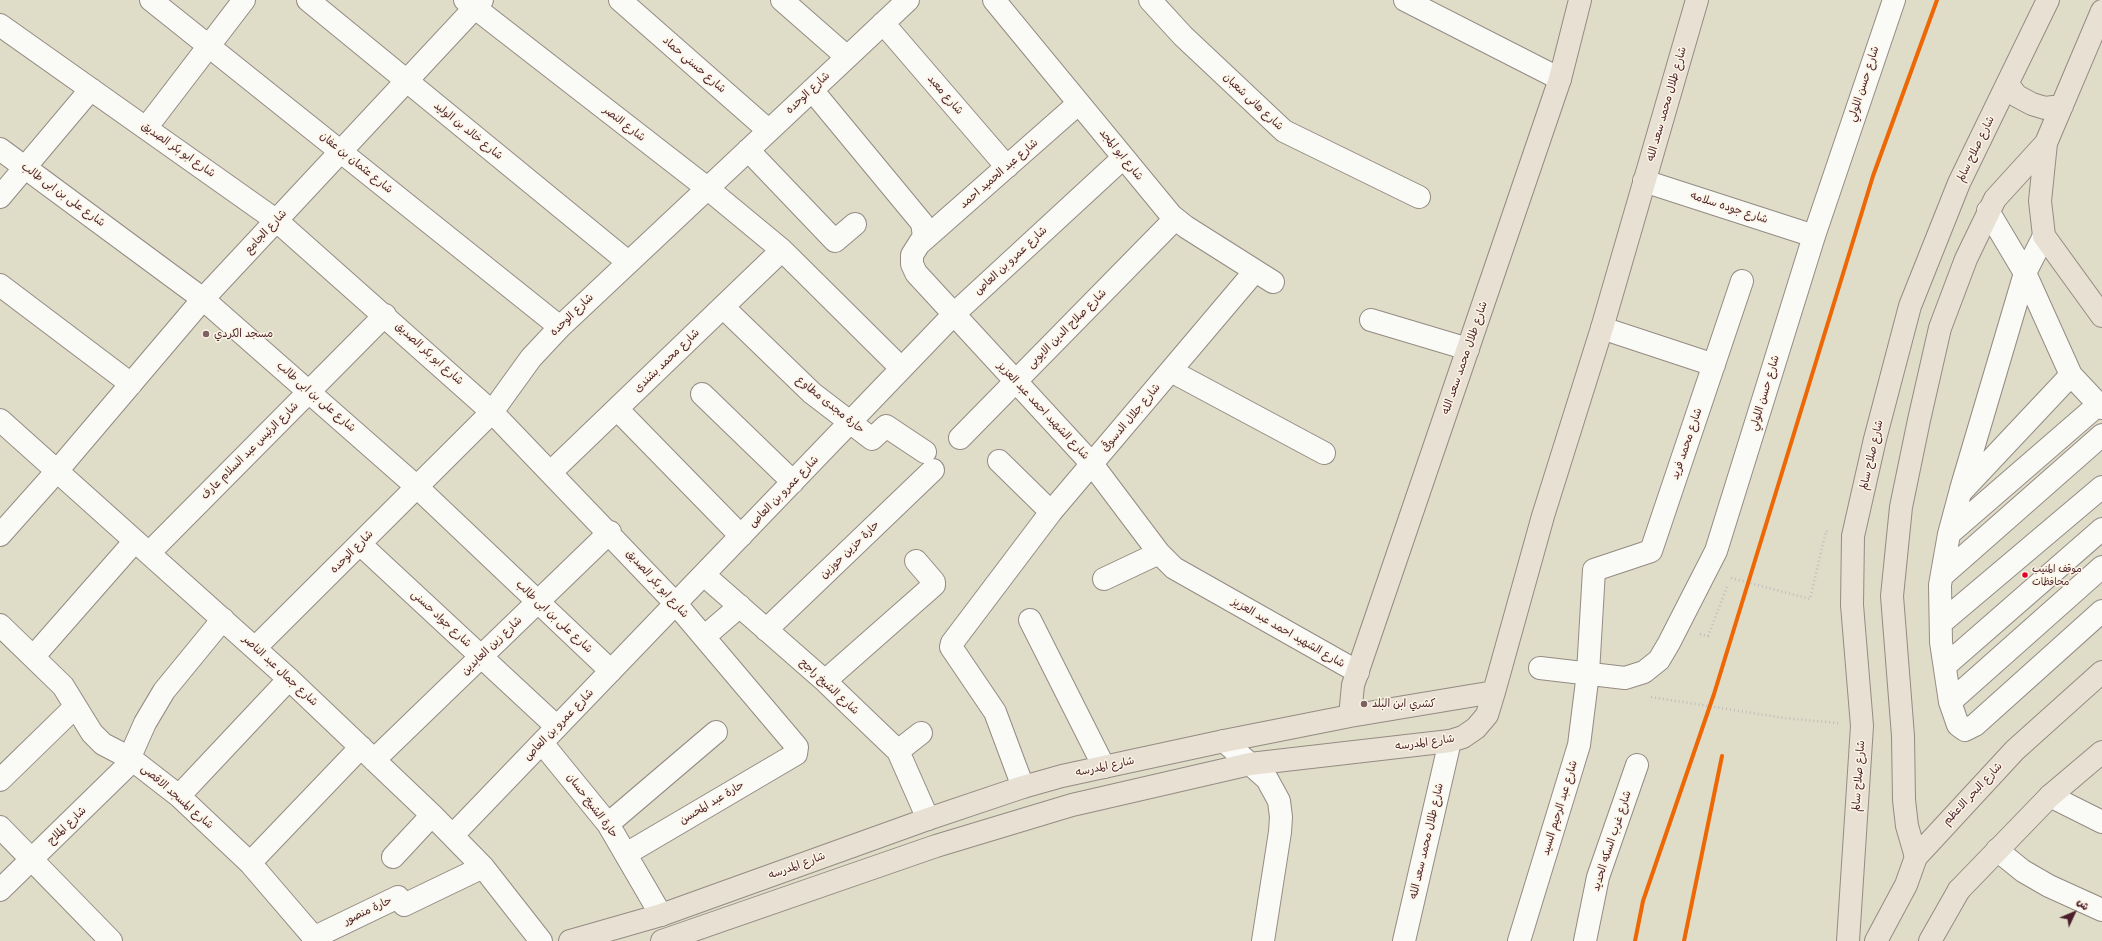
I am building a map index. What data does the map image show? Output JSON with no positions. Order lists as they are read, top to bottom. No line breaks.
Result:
{"streets":{"main road":["شارع طلال محمد سعد الله","شارع صلاح سالم","شارع المدرسه","شارع البحر الاعظم"],"street":["شارع حسنى حماد","شارع حسن اللولي","شارع الوحده","شارع معبد","شارع هانى شعبان","شارع النصر","شارع خالد بن الوليد","شارع ابو بكر الصديق","شارع ابو المجد","شارع عثمان بن عفان","شارع عبد الحميد احمد","شارع على بن ابى طالب","شارع جوده سلامه","شارع الجامع","شارع عمرو بن العاص","شارع صلاح الدين الايوبى","شارع محمد بشندى","حارة مجدى مطاوع","شارع الشهيد احمد عبد العزيز","شارع جلال الدسوقى","شارع محمد فريد","شارع الرئيس عبد السلام عارف","حارة حزين حوزين","شارع جواد حسنى","شارع زين العابدين","شارع جمال عبد الناصر","شارع الشيخ راجح","شارع المسجد الاقصى","حارة عبد المحسن","حارة الشيخ حسان","شارع عبد الرحيم السيد","شارع الملاح","شارع غرب السكه الحديد","حارة منصور"]},"crossings":[["شارع حسنى حماد","شارع الوحده"],["شارع حسن اللولي","شارع جوده سلامه"],["شارع حسن اللولي","شارع عبد الرحيم السيد"],["شارع الوحده","شارع معبد"],["شارع الوحده","شارع النصر"],["شارع الوحده","شارع خالد بن الوليد"],["شارع الوحده","شارع ابو بكر الصديق"],["شارع الوحده","شارع عثمان بن عفان"],["شارع الوحده","شارع على بن ابى طالب"],["شارع الوحده","شارع الشهيد احمد عبد العزيز"],["شارع الوحده","شارع جواد حسنى"],["شارع الوحده","شارع جمال عبد الناصر"],["شارع معبد","شارع عبد الحميد احمد"],["شارع طلال محمد سعد الله","شارع جوده سلامه"],["شارع طلال محمد سعد الله","شارع الشهيد احمد عبد العزيز"],["شارع طلال محمد سعد الله","شارع المدرسه"],["شارع النصر","شارع الجامع"],["شارع النصر","شارع عمرو بن العاص"],["شارع النصر","شارع محمد بشندى"],["شارع خالد بن الوليد","شارع الجامع"],["شارع ابو بكر الصديق","شارع الجامع"],["شارع ابو بكر الصديق","شارع عمرو بن العاص"],["شارع ابو بكر الصديق","شارع محمد بشندى"],["شارع ابو بكر الصديق","شارع الرئيس عبد السلام عارف"],["شارع ابو بكر الصديق","شارع زين العابدين"],["شارع ابو بكر الصديق","حارة عبد المحسن"],["شارع ابو المجد","شارع عبد الحميد احمد"],["شارع ابو المجد","شارع عمرو بن العاص"],["شارع ابو المجد","شارع صلاح الدين الايوبى"],["شارع ابو المجد","شارع جلال الدسوقى"],["شارع عثمان بن عفان","شارع الجامع"],["شارع عبد الحميد احمد","شارع الشهيد احمد عبد العزيز"],["شارع على بن ابى طالب","شارع الجامع"],["شارع على بن ابى طالب","شارع عمرو بن العاص"],["شارع على بن ابى طالب","شارع الرئيس عبد السلام عارف"],["شارع على بن ابى طالب","شارع زين العابدين"],["شارع الجامع","شارع جمال عبد الناصر"],["شارع عمرو بن العاص","حارة مجدى مطاوع"],["شارع عمرو بن العاص","شارع الشهيد احمد عبد العزيز"],["شارع عمرو بن العاص","شارع جواد حسنى"],["شارع عمرو بن العاص","شارع جمال عبد الناصر"],["شارع عمرو بن العاص","شارع الشيخ راجح"],["شارع عمرو بن العاص","حارة الشيخ حسان"],["شارع صلاح الدين الايوبى","شارع الشهيد احمد عبد العزيز"],["شارع محمد بشندى","حارة مجدى مطاوع"],["حارة مجدى مطاوع","حارة حزين حوزين"],["شارع الشهيد احمد عبد العزيز","شارع جلال الدسوقى"],["شارع جلال الدسوقى","شارع المدرسه"],["شارع محمد فريد","شارع عبد الرحيم السيد"],["شارع الرئيس عبد السلام عارف","شارع جمال عبد الناصر"],["شارع الرئيس عبد السلام عارف","شارع المسجد الاقصى"],["حارة حزين حوزين","شارع الشيخ راجح"],["شارع جواد حسنى","شارع زين العابدين"],["شارع زين العابدين","شارع جمال عبد الناصر"],["شارع زين العابدين","شارع المسجد الاقصى"],["شارع جمال عبد الناصر","شارع الملاح"],["شارع جمال عبد الناصر","حارة منصور"],["شارع الشيخ راجح","شارع المدرسه"],["شارع المدرسه","حارة الشيخ حسان"],["شارع المسجد الاقصى","شارع الملاح"],["شارع المسجد الاقصى","حارة منصور"],["حارة عبد المحسن","حارة الشيخ حسان"]],"places":["مسجد الكردي","موقف المنيب محافظات","كشري ابن البلد"],"north":"top right"}
